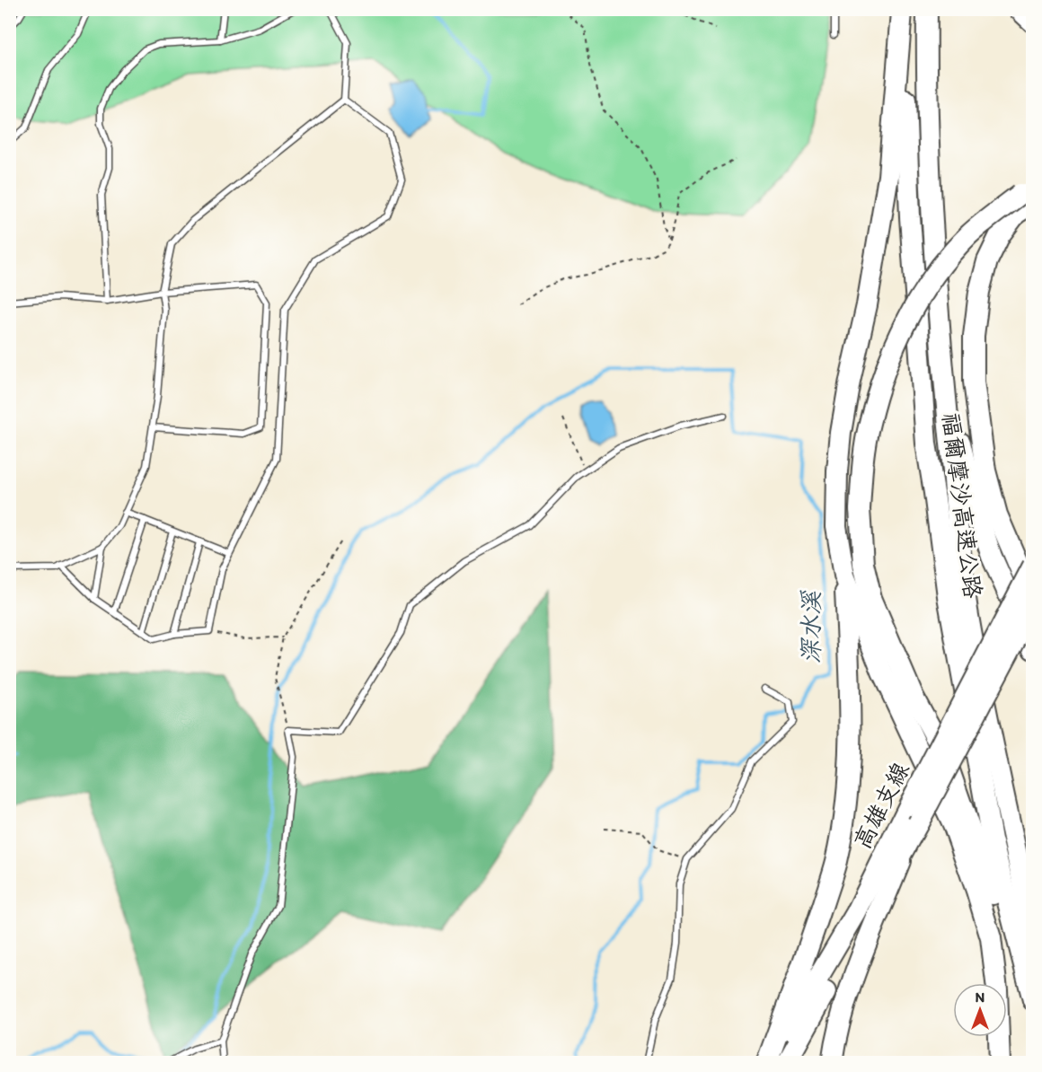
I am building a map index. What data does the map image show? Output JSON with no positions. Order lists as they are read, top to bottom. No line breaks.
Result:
{"streets":{"highway":["福爾摩沙高速公路","高雄支線"]},"water":["深水溪"],"north":"top"}
